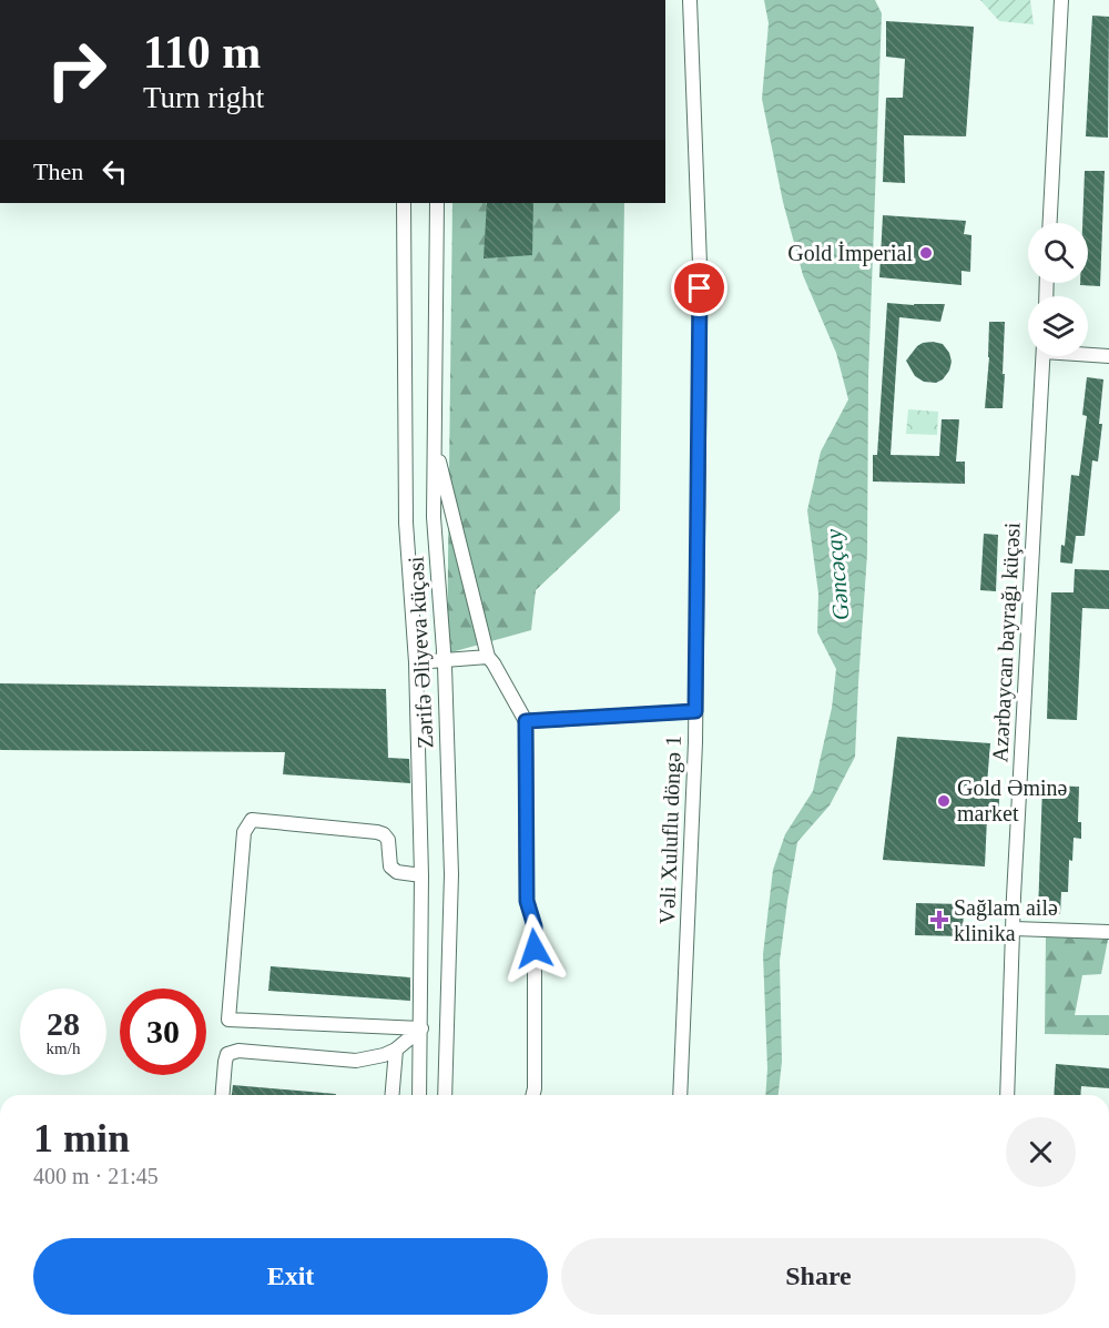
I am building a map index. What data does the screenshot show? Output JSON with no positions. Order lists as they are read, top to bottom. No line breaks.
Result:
{"streets":{"street":["Azərbaycan bayrağı küçəsi","Zərifə Əliyeva küçəsi","Vəli Xuluflu döngə 1"]},"water":["Gəncəçay"],"places":{"other":["Gold İmperial","Gold Əminə market"],"health":["Sağlam ailə klinika"]},"page":{"turn":["110 m","Turn right"],"then":"Then","speed":"28 km/h","limit":"30","heading":["1 min","400 m · 21:45"],"buttons":["Exit","Share"]}}
